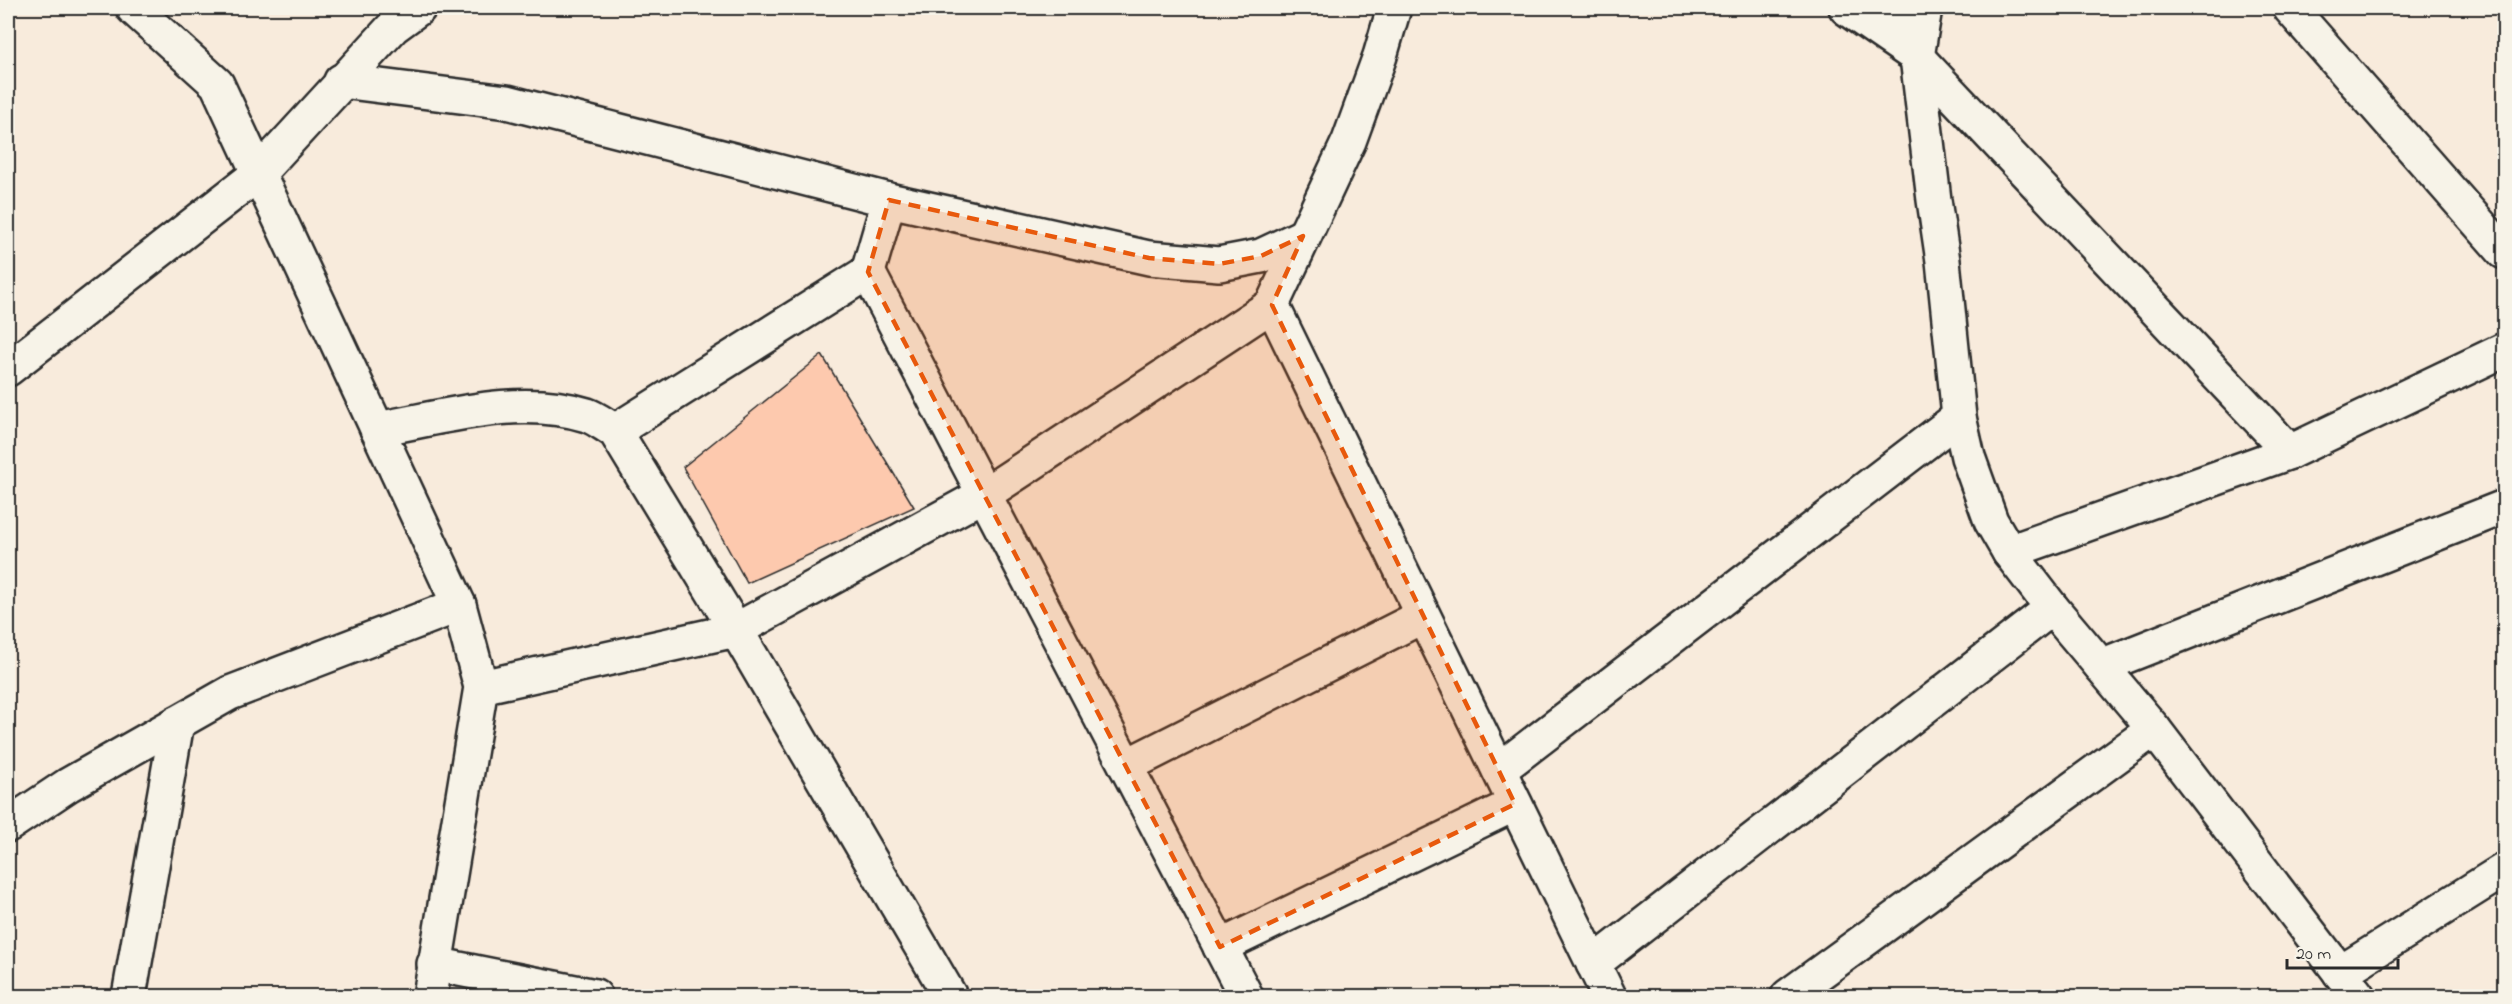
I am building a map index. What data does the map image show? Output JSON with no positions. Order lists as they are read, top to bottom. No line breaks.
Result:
{"scale_bar":"20 m"}
